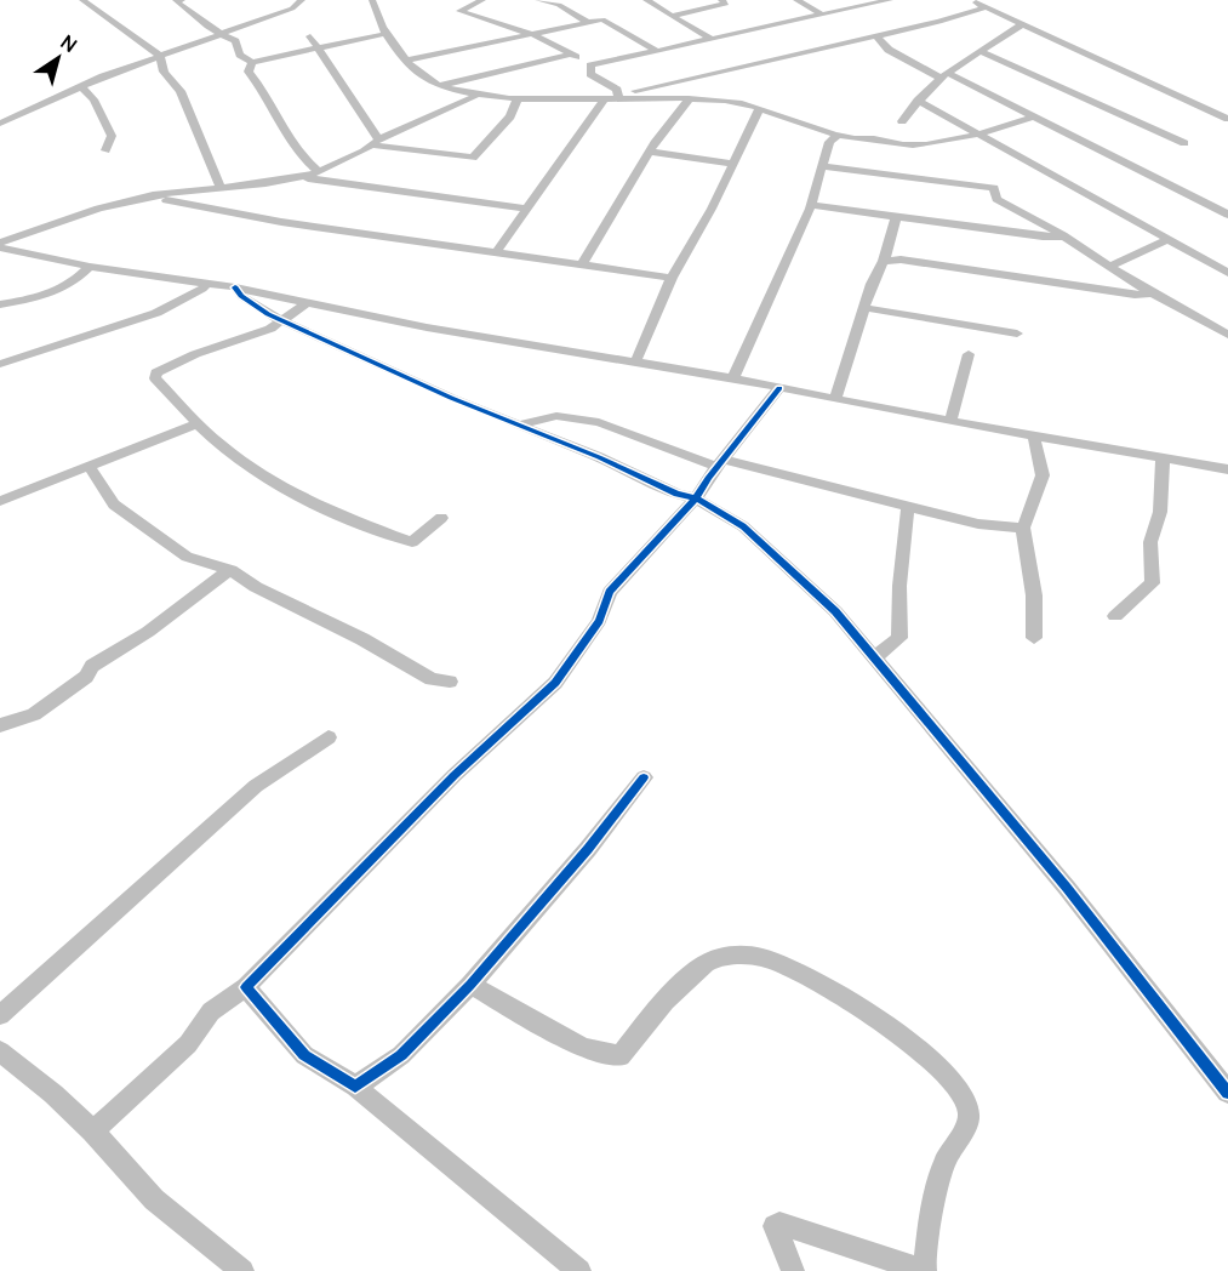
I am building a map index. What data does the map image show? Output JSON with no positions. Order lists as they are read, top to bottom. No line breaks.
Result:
{"north":"top right"}
